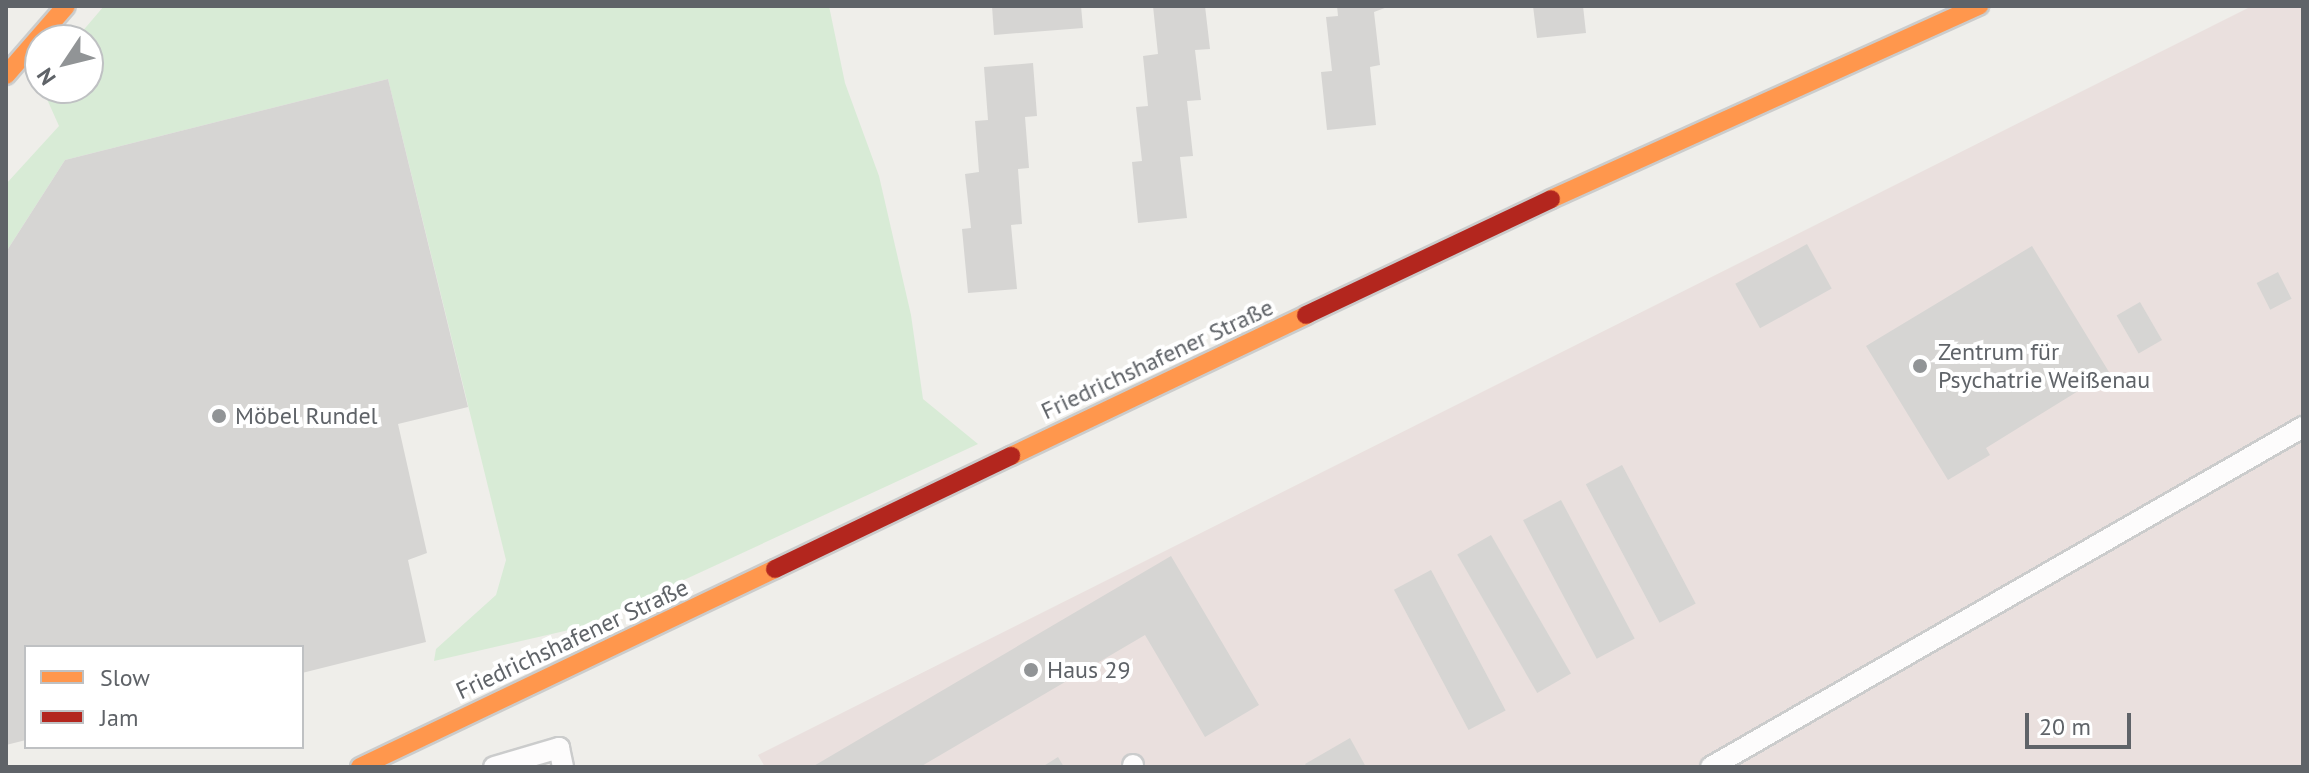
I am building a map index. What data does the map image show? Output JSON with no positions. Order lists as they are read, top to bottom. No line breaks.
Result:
{"streets":{"main road":["Friedrichshafener Straße"]},"places":["Zentrum für Psychatrie Weißenau","Möbel Rundel","Haus 29"],"legend":["Slow","Jam"],"scale_bar":"20 m","north":"bottom left"}
